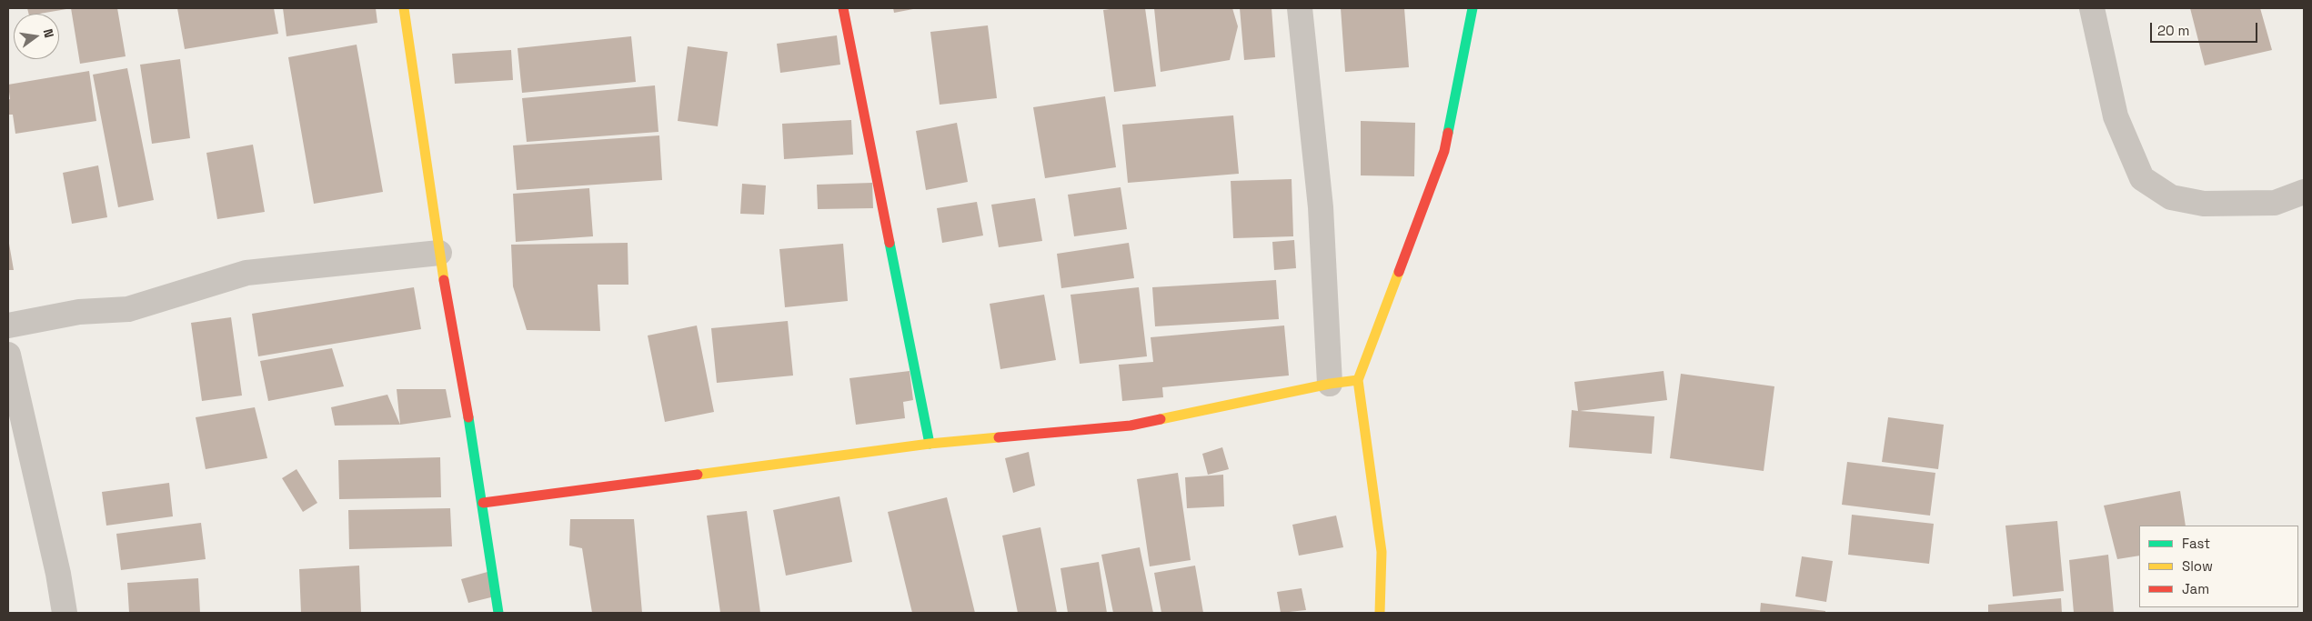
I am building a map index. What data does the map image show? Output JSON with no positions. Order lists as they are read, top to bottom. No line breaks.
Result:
{"legend":["Fast","Slow","Jam"],"scale_bar":"20 m","north":"right"}
